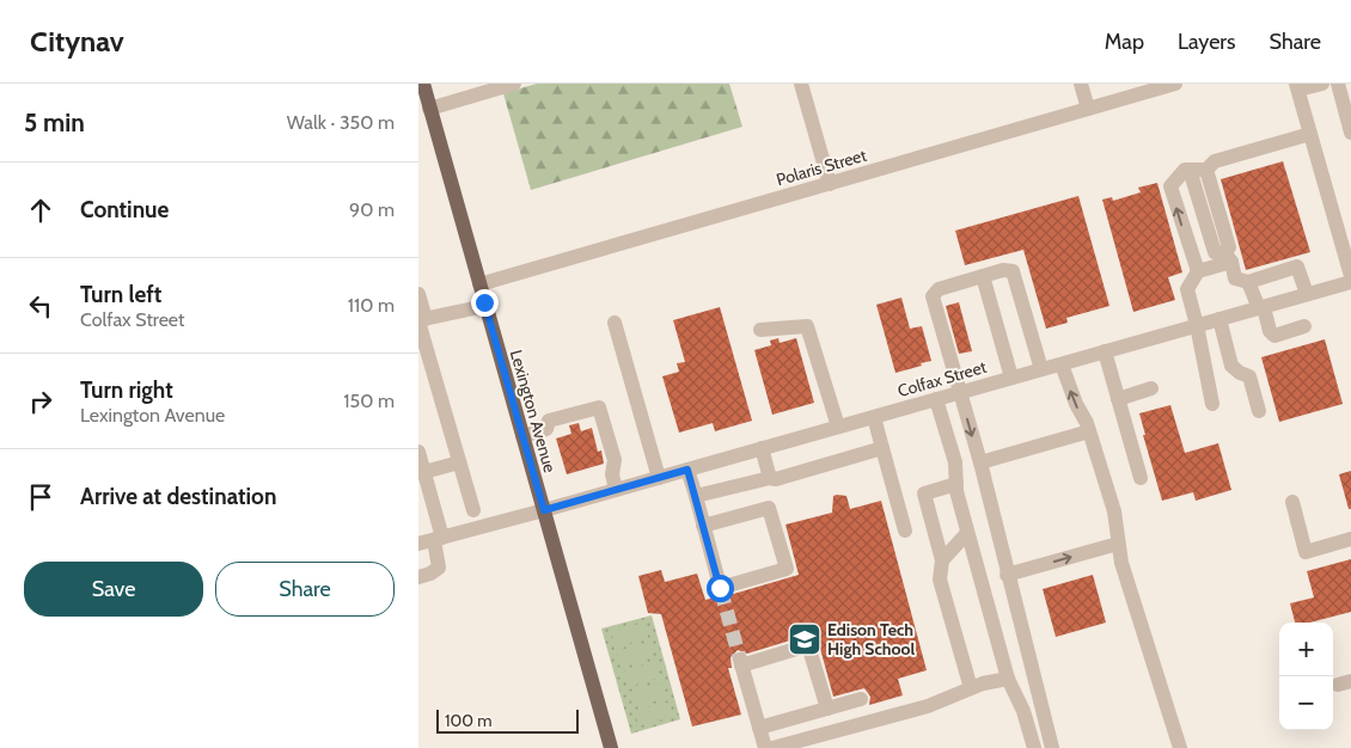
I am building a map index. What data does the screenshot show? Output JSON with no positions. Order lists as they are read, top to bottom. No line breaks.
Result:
{"streets":{"main road":["Lexington Avenue"],"street":["Polaris Street","Colfax Street"]},"crossings":[["Polaris Street","Lexington Avenue"],["Colfax Street","Lexington Avenue"]],"places":{"school or university":["Edison Tech High School"]},"scale_bar":"100 m","page":{"header":"Citynav","nav":["Map","Layers","Share"],"heading":["5 min","Walk · 350 m"],"list":[["Continue","90 m"],["Turn left","Colfax Street","110 m"],["Turn right","Lexington Avenue","150 m"],"Arrive at destination"],"buttons":["Save","Share"],"map_buttons":["+","−"],"scale":"100 m"}}
